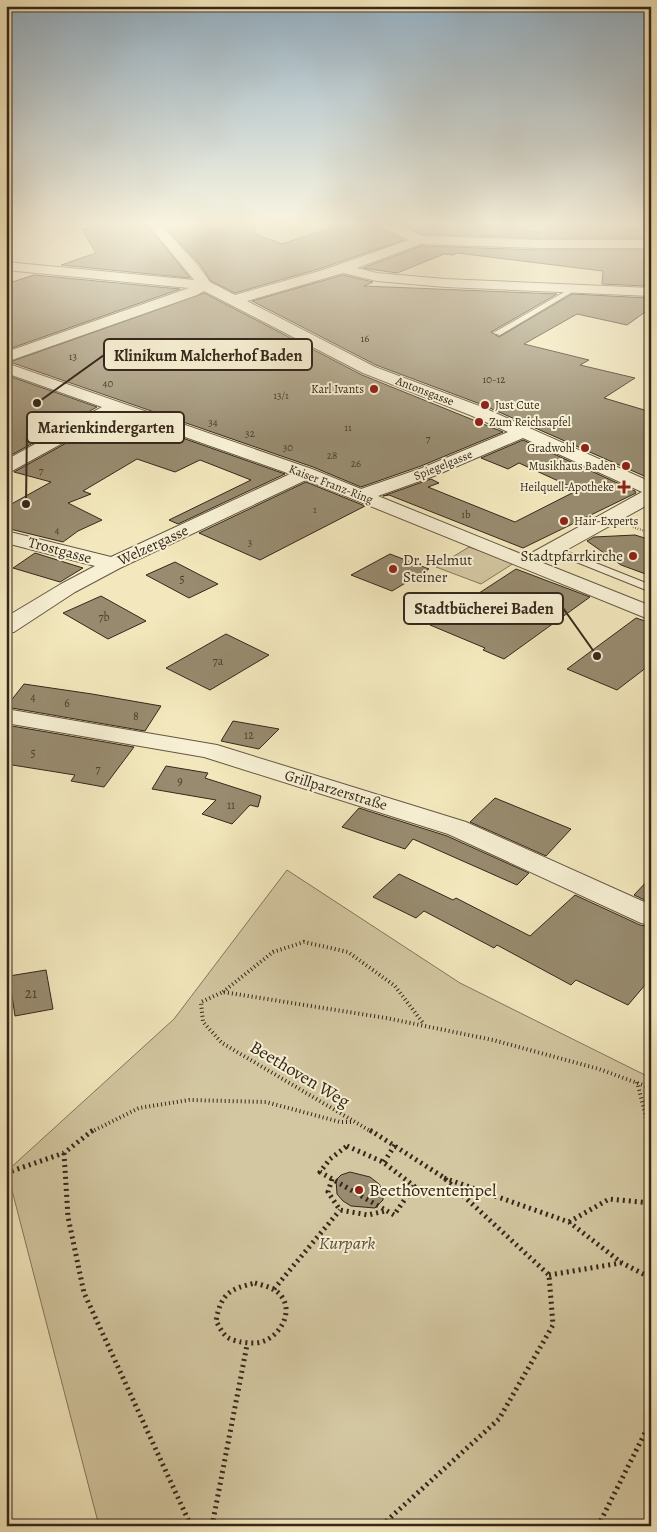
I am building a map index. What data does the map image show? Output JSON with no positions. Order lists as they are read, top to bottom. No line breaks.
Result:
{"streets":{"street":["Antonsgasse","Spiegelgasse","Kaiser Franz-Ring","Welzergasse","Trostgasse","Grillparzerstraße"],"path":["Beethoven Weg"]},"crossings":[["Antonsgasse","Spiegelgasse"],["Spiegelgasse","Kaiser Franz-Ring"],["Kaiser Franz-Ring","Welzergasse"],["Welzergasse","Trostgasse"]],"parks":["Kurpark"],"places":{"other":["Karl Ivants","Klinikum Malcherhof Baden","Just Cute","Zum Reichsapfel","Gradwohl","Musikhaus Baden","Marienkindergarten","Hair-Experts","Stadtpfarrkirche","Dr. Helmut Steiner","Stadtbücherei Baden","Beethoventempel"],"health":["Heilquell-Apotheke"]},"house_numbers":["16","13","10-12","40","13/1","34","11","32","7","30","28","26","7","1","1b","4","3","5","7b","7a","4","6","8","12","5","7","9","11","21"]}
